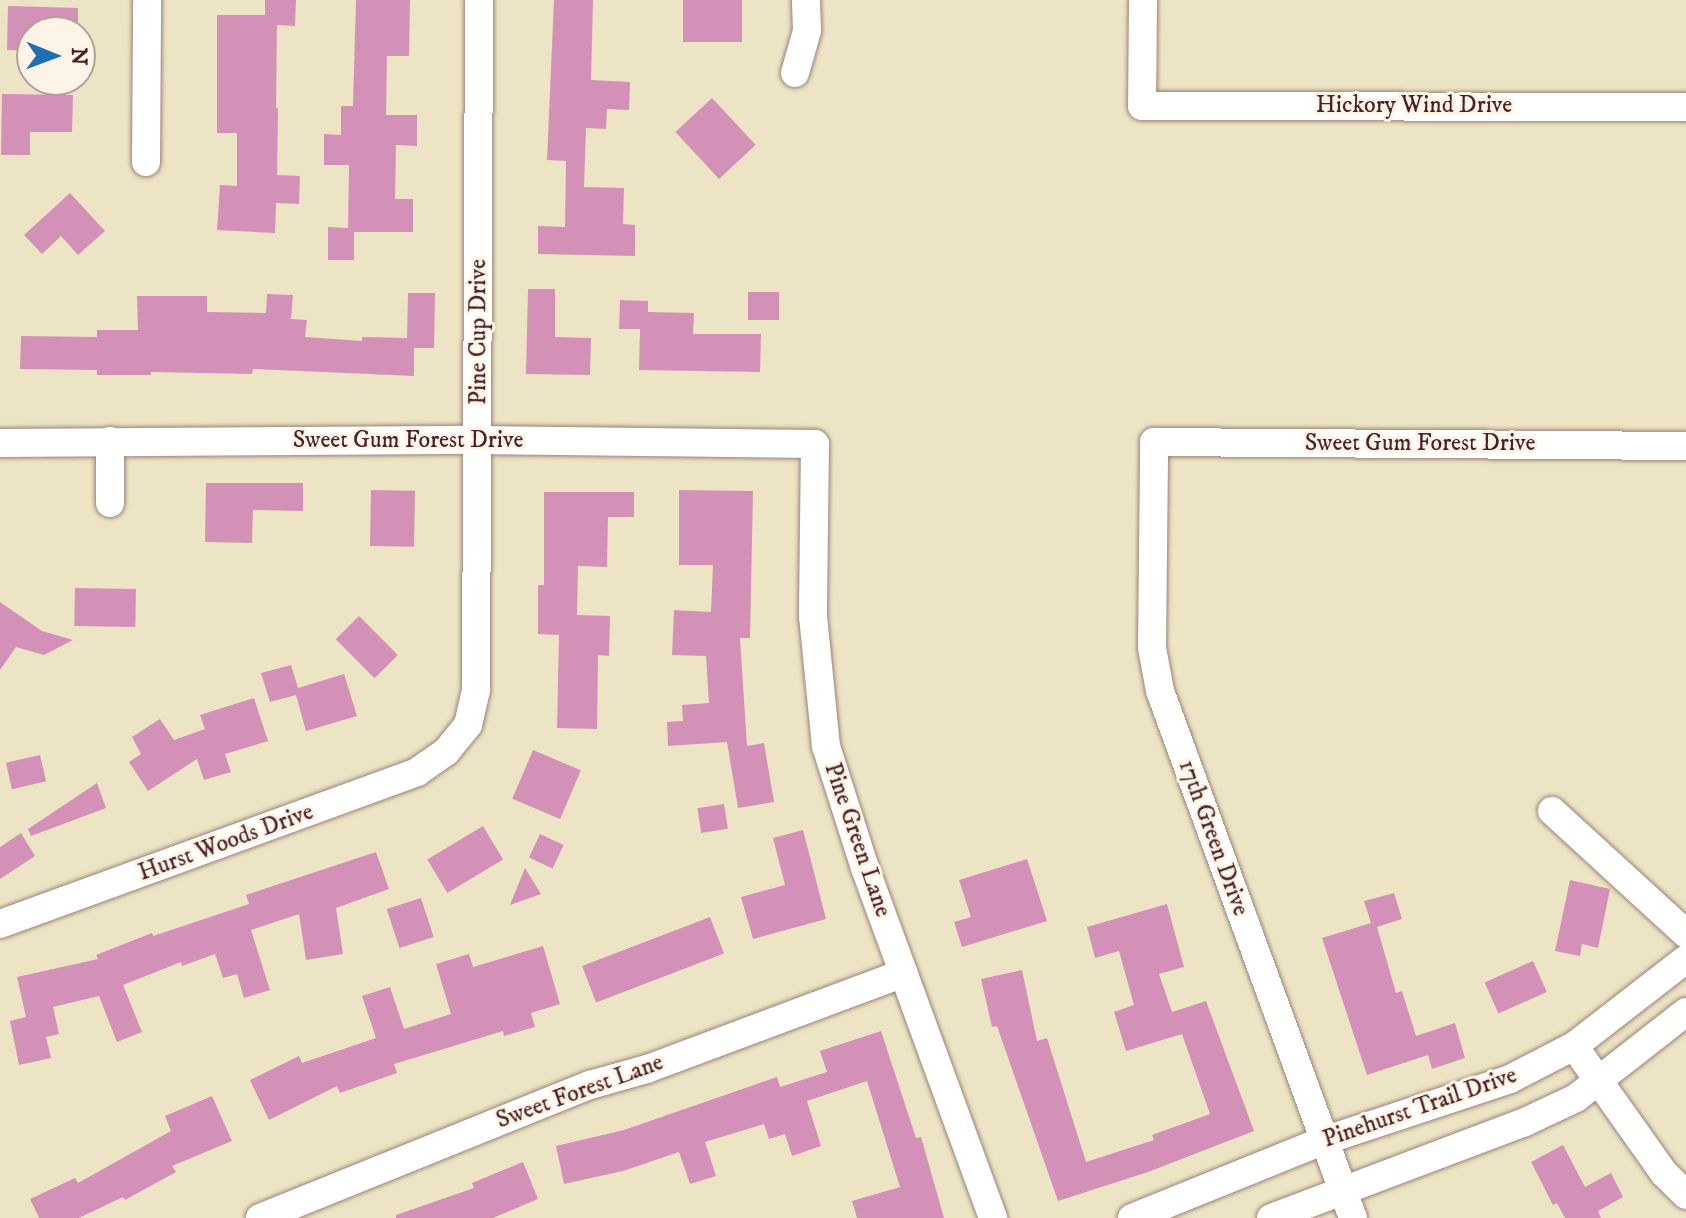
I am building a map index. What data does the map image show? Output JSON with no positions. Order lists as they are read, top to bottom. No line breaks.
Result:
{"streets":{"street":["Hickory Wind Drive","Pine Cup Drive","Sweet Gum Forest Drive","17th Green Drive","Pine Green Lane","Hurst Woods Drive","Sweet Forest Lane","Pinehurst Trail Drive"]},"crossings":[["Pine Cup Drive","Sweet Gum Forest Drive"],["Pine Cup Drive","Hurst Woods Drive"],["Sweet Gum Forest Drive","17th Green Drive"],["Sweet Gum Forest Drive","Pine Green Lane"],["17th Green Drive","Pinehurst Trail Drive"],["Pine Green Lane","Sweet Forest Lane"]],"north":"right"}
